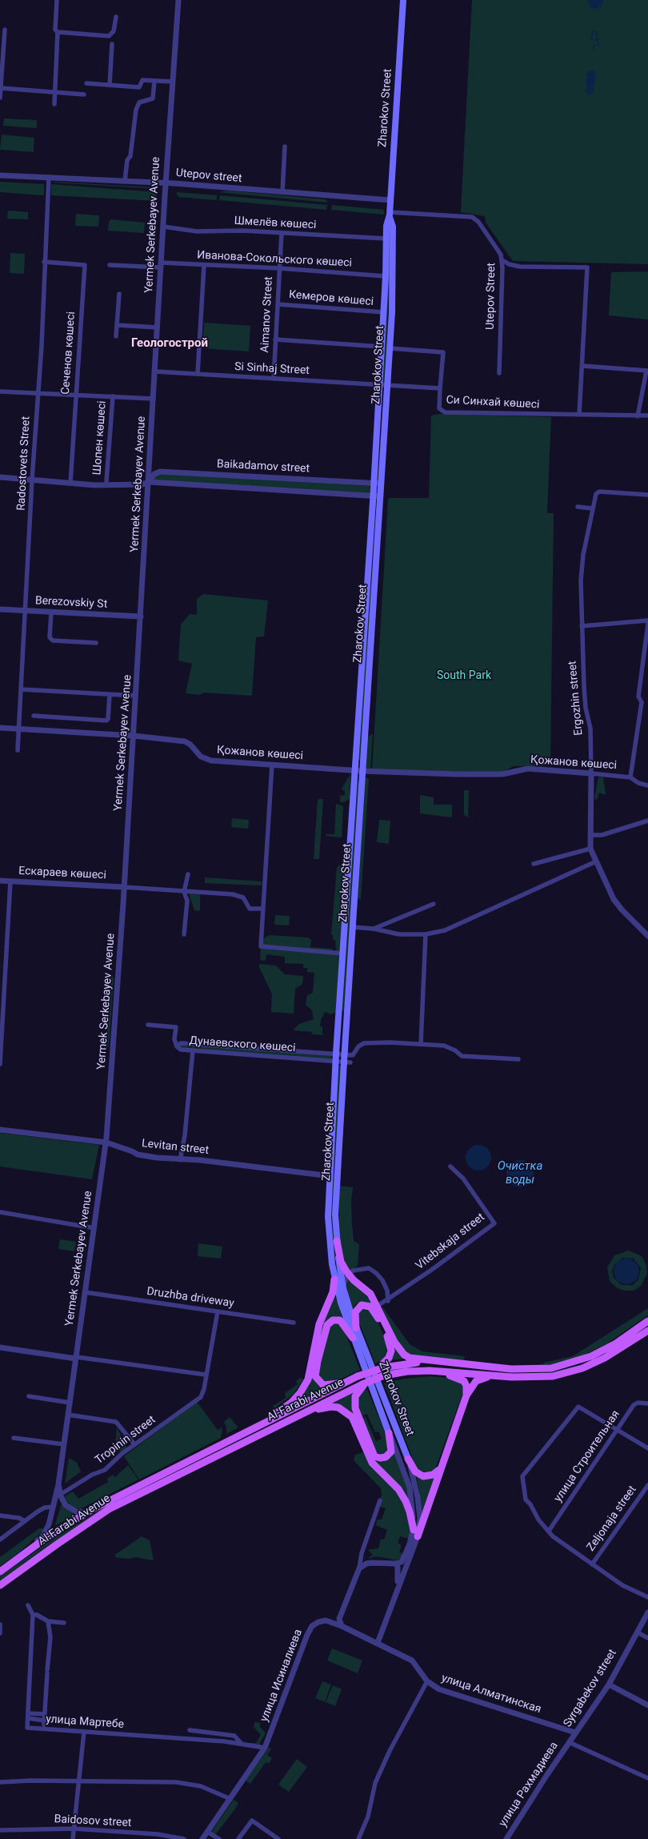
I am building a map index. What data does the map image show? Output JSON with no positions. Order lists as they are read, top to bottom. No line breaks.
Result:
{"streets":{"main road":["Zharokov Street","Al-Farabi Avenue"],"street":["Utepov street","Шмелёв көшесі","Yermek Serkebayev Avenue","Иванова-Сокольского көшесі","Utepov Street","Кемеров көшесі","Aimanov Street","Сеченов көшесі","Si Sinhaj Street","Си Синхай көшесі","Шопен көшесі","Radostovets Street","Baikadamov street","Berezovskiy St","Ergozhin street","Қожанов көшесі","Ескараев көшесі","Дунаевского көшесі","Levitan street","Vitebskaja street","Druzhba driveway","Tropinin street","улица Строительная","Zeljonaja street","улица Исиналиева","Syrgabekov street","улица Алматинская","улица Мартебе","улица Рахмадиева","Baidosov street"]},"crossings":[["Zharokov Street","Utepov street"],["Zharokov Street","Шмелёв көшесі"],["Zharokov Street","Иванова-Сокольского көшесі"],["Zharokov Street","Utepov Street"],["Zharokov Street","Кемеров көшесі"],["Zharokov Street","Si Sinhaj Street"],["Zharokov Street","Си Синхай көшесі"],["Zharokov Street","Baikadamov street"],["Zharokov Street","Қожанов көшесі"],["Zharokov Street","Дунаевского көшесі"],["Zharokov Street","Levitan street"],["Utepov street","Yermek Serkebayev Avenue"],["Utepov street","Radostovets Street"],["Шмелёв көшесі","Yermek Serkebayev Avenue"],["Шмелёв көшесі","Aimanov Street"],["Yermek Serkebayev Avenue","Иванова-Сокольского көшесі"],["Yermek Serkebayev Avenue","Si Sinhaj Street"],["Yermek Serkebayev Avenue","Baikadamov street"],["Yermek Serkebayev Avenue","Berezovskiy St"],["Yermek Serkebayev Avenue","Қожанов көшесі"],["Yermek Serkebayev Avenue","Ескараев көшесі"],["Yermek Serkebayev Avenue","Levitan street"],["Yermek Serkebayev Avenue","Druzhba driveway"],["Иванова-Сокольского көшесі","Aimanov Street"],["Кемеров көшесі","Aimanov Street"],["Aimanov Street","Si Sinhaj Street"],["Сеченов көшесі","Radostovets Street"],["Сеченов көшесі","Baikadamov street"],["Si Sinhaj Street","Си Синхай көшесі"],["Radostovets Street","Baikadamov street"],["Radostovets Street","Berezovskiy St"],["Radostovets Street","Қожанов көшесі"],["Ergozhin street","Қожанов көшесі"],["улица Исиналиева","улица Алматинская"],["улица Исиналиева","улица Мартебе"],["Syrgabekov street","улица Алматинская"],["Syrgabekov street","улица Рахмадиева"]],"districts":["Геологострой"],"water":["Очистка воды"],"parks":["South Park"]}
